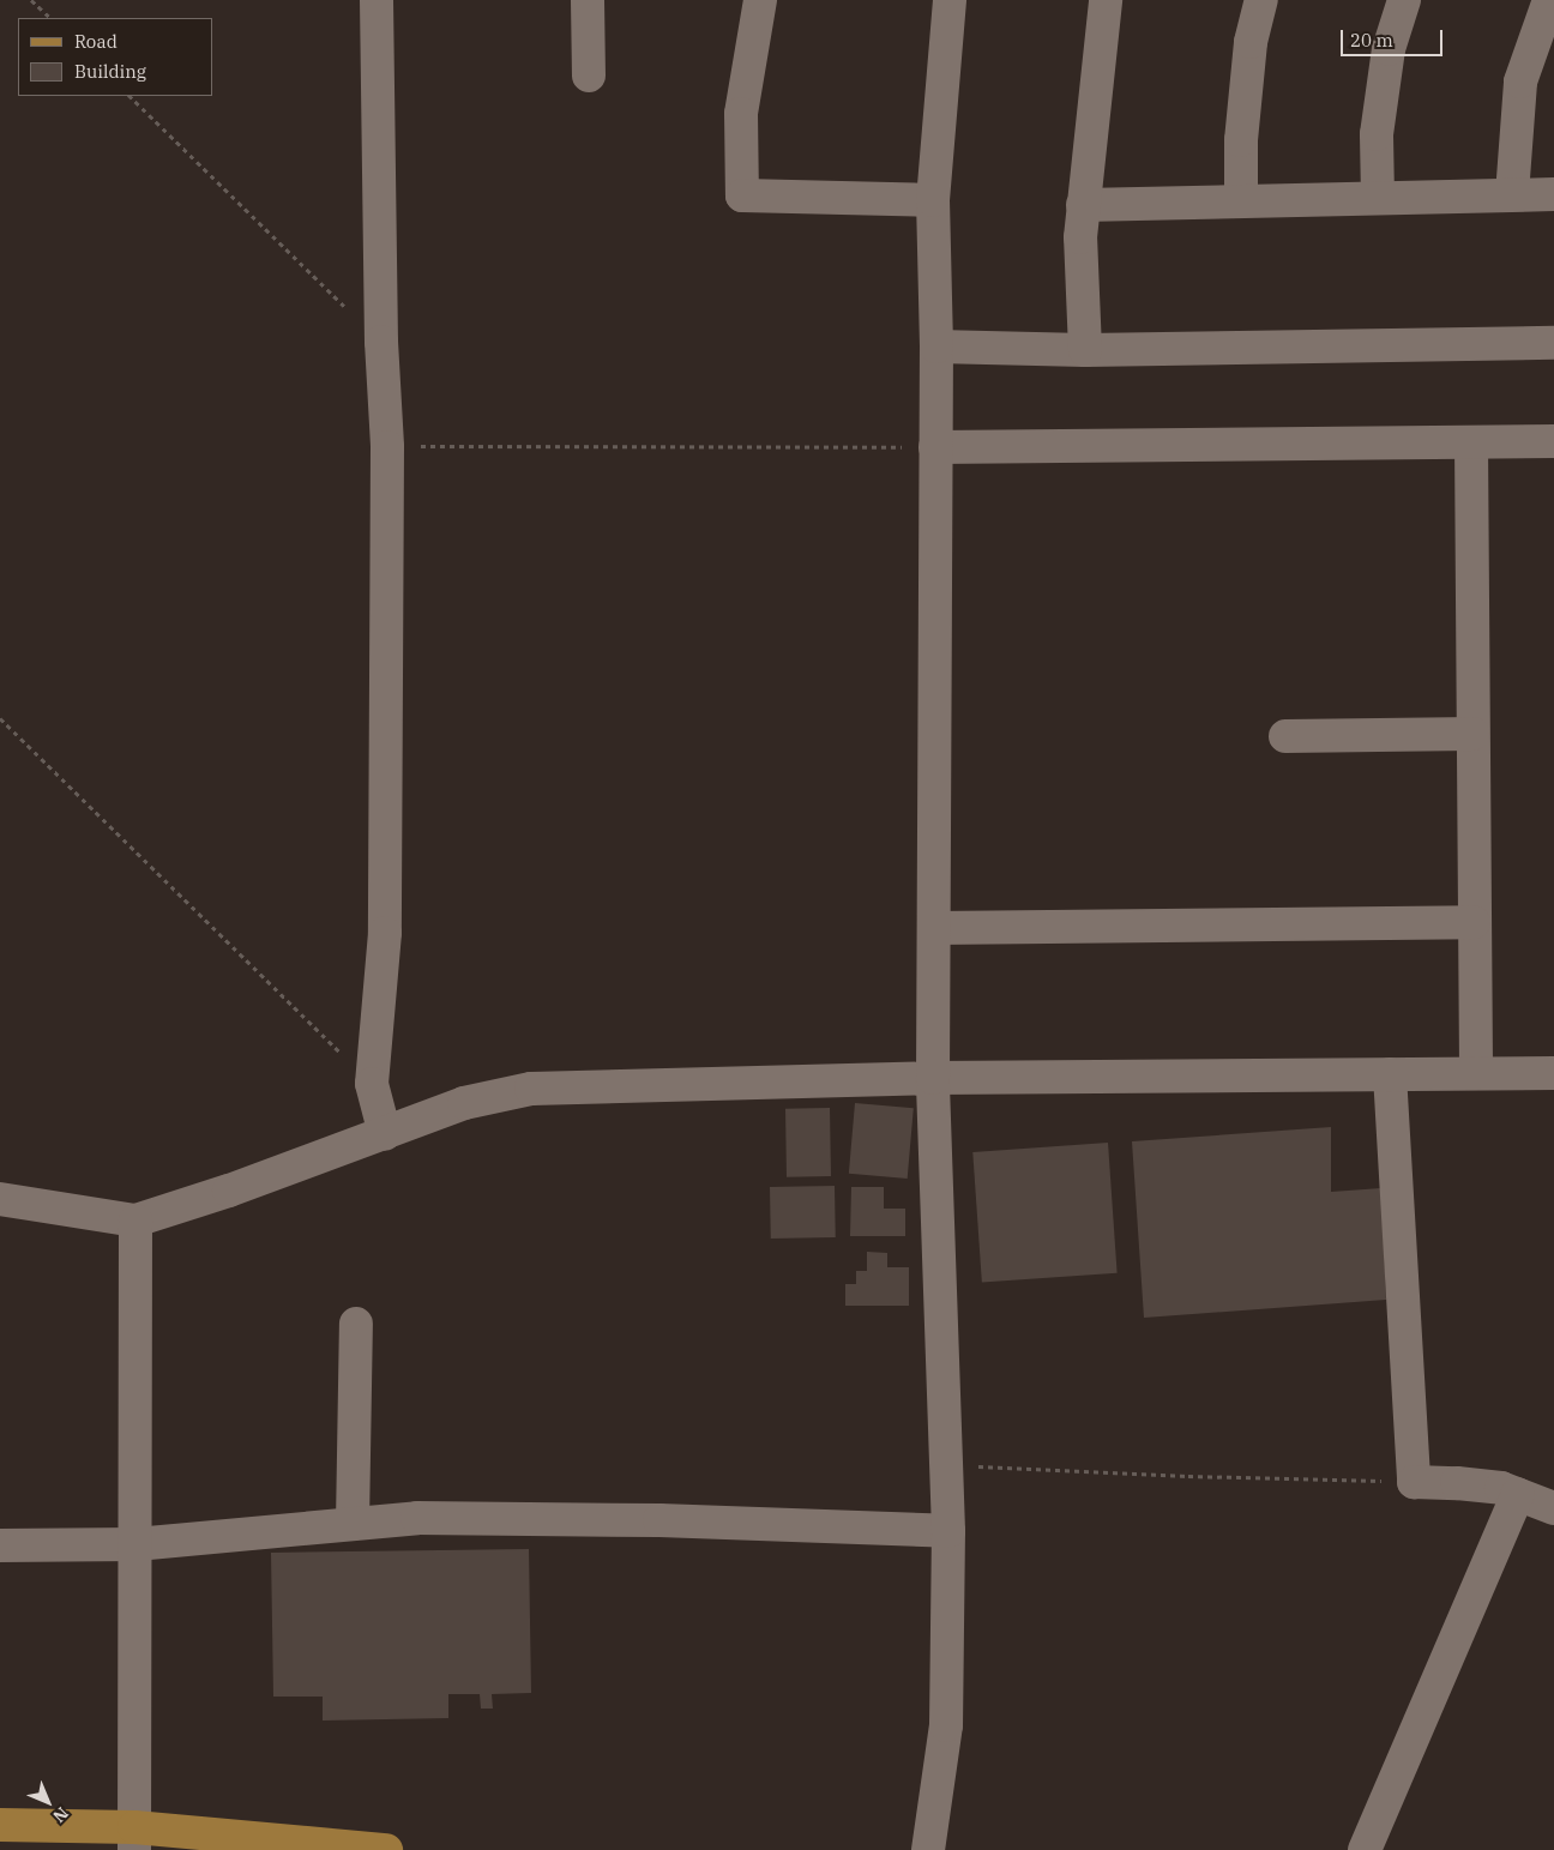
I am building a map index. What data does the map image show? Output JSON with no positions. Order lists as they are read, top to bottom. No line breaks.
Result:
{"legend":["Road","Building"],"scale_bar":"20 m","north":"bottom right"}
